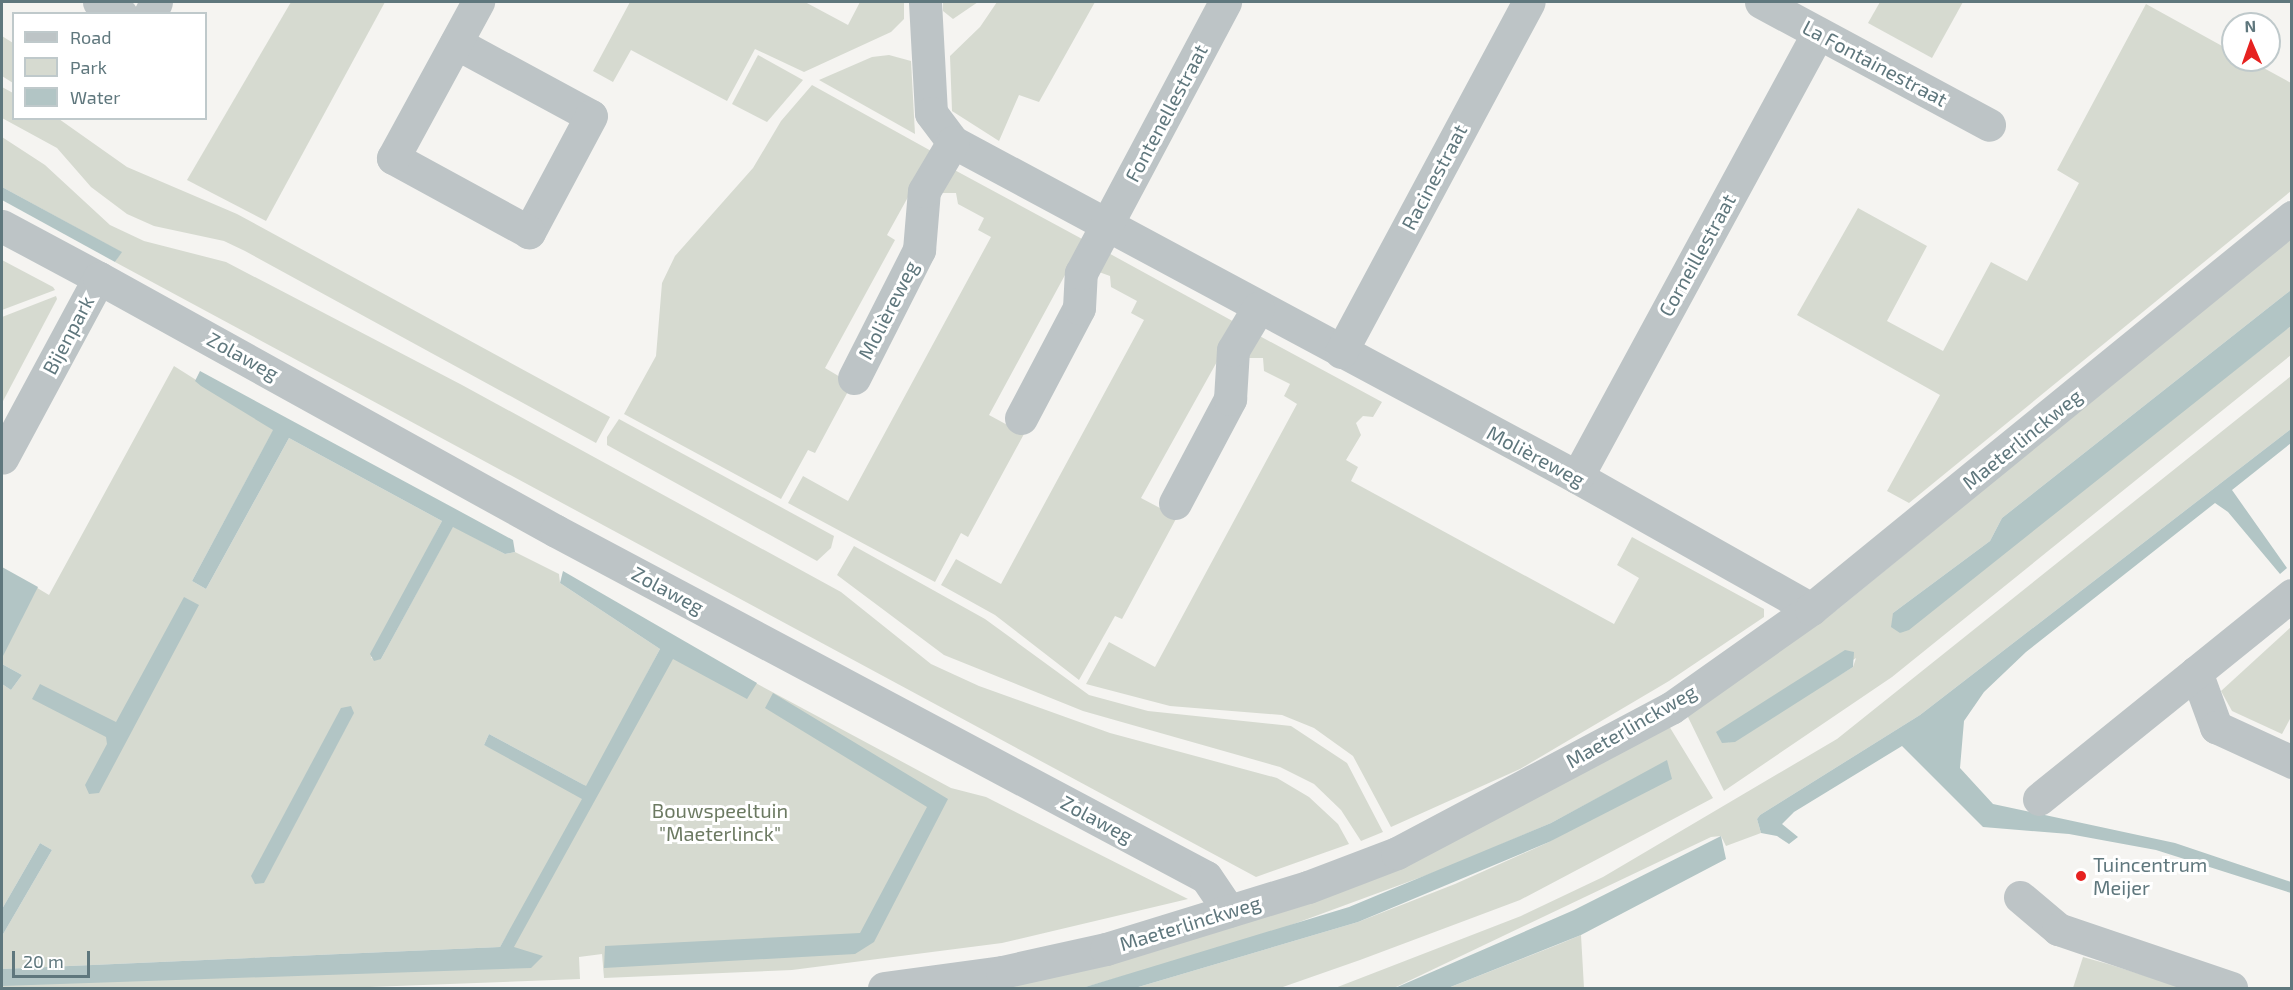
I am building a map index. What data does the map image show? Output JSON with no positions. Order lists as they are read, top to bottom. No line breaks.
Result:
{"streets":{"street":["La Fontainestraat","Fontenellestraat","Racinestraat","Corneillestraat","Molièreweg","Bijenpark","Zolaweg","Maeterlinckweg"]},"crossings":[["La Fontainestraat","Corneillestraat"],["Fontenellestraat","Molièreweg"],["Racinestraat","Molièreweg"],["Corneillestraat","Molièreweg"],["Molièreweg","Maeterlinckweg"],["Bijenpark","Zolaweg"],["Zolaweg","Maeterlinckweg"]],"parks":["Bouwspeeltuin \"Maeterlinck\""],"places":["Tuincentrum Meijer"],"legend":["Road","Park","Water"],"scale_bar":"20 m","north":"top"}
